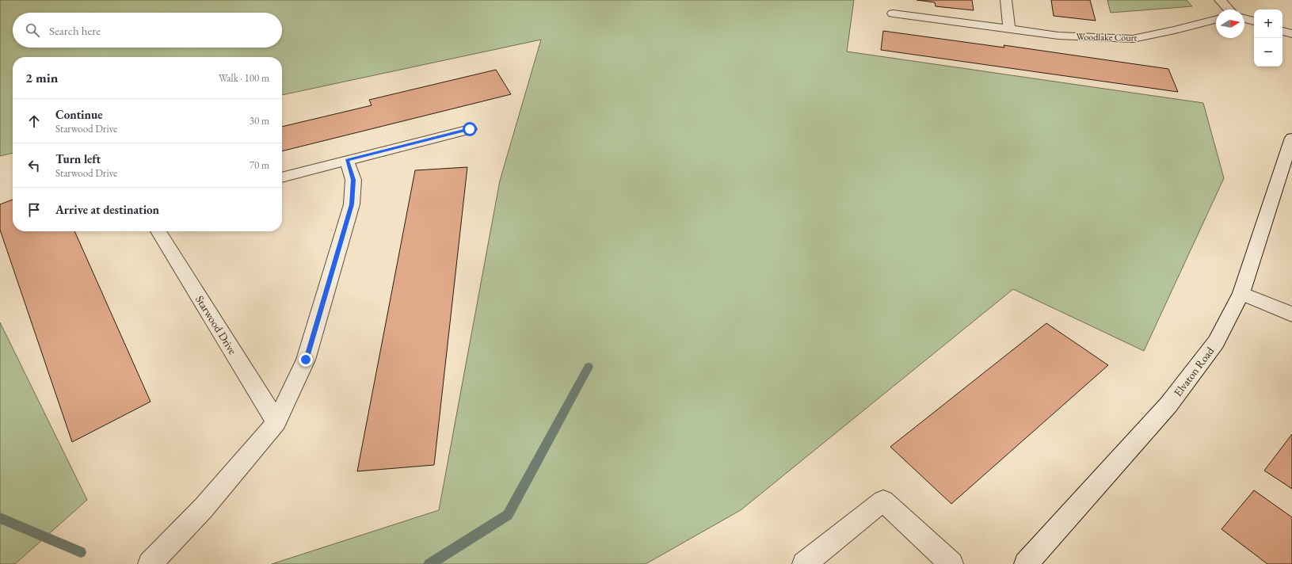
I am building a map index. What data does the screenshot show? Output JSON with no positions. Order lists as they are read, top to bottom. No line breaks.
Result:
{"streets":{"street":["Woodlake Court","Starwood Drive","Elvaton Road"]},"north":"right","page":{"map_buttons":["+","−"],"search":"Search here","heading":["2 min","Walk · 100 m"],"list":[["Continue","Starwood Drive","30 m"],["Turn left","Starwood Drive","70 m"],"Arrive at destination"]}}
